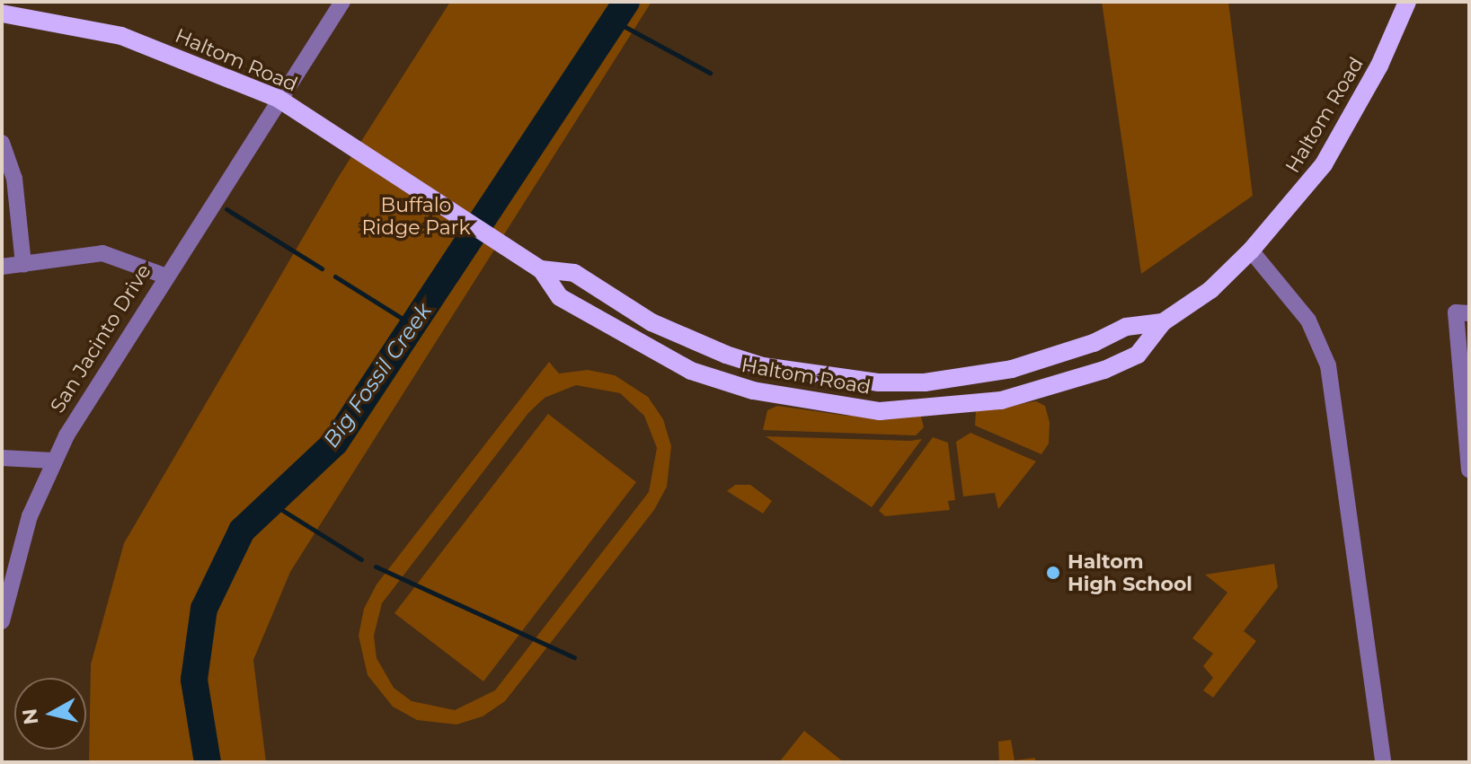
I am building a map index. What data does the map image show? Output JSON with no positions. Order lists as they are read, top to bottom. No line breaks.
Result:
{"streets":{"main road":["Haltom Road"],"street":["San Jacinto Drive"]},"crossings":[["Haltom Road","San Jacinto Drive"]],"water":["Big Fossil Creek"],"parks":["Buffalo Ridge Park"],"places":["Haltom High School"],"north":"left"}
